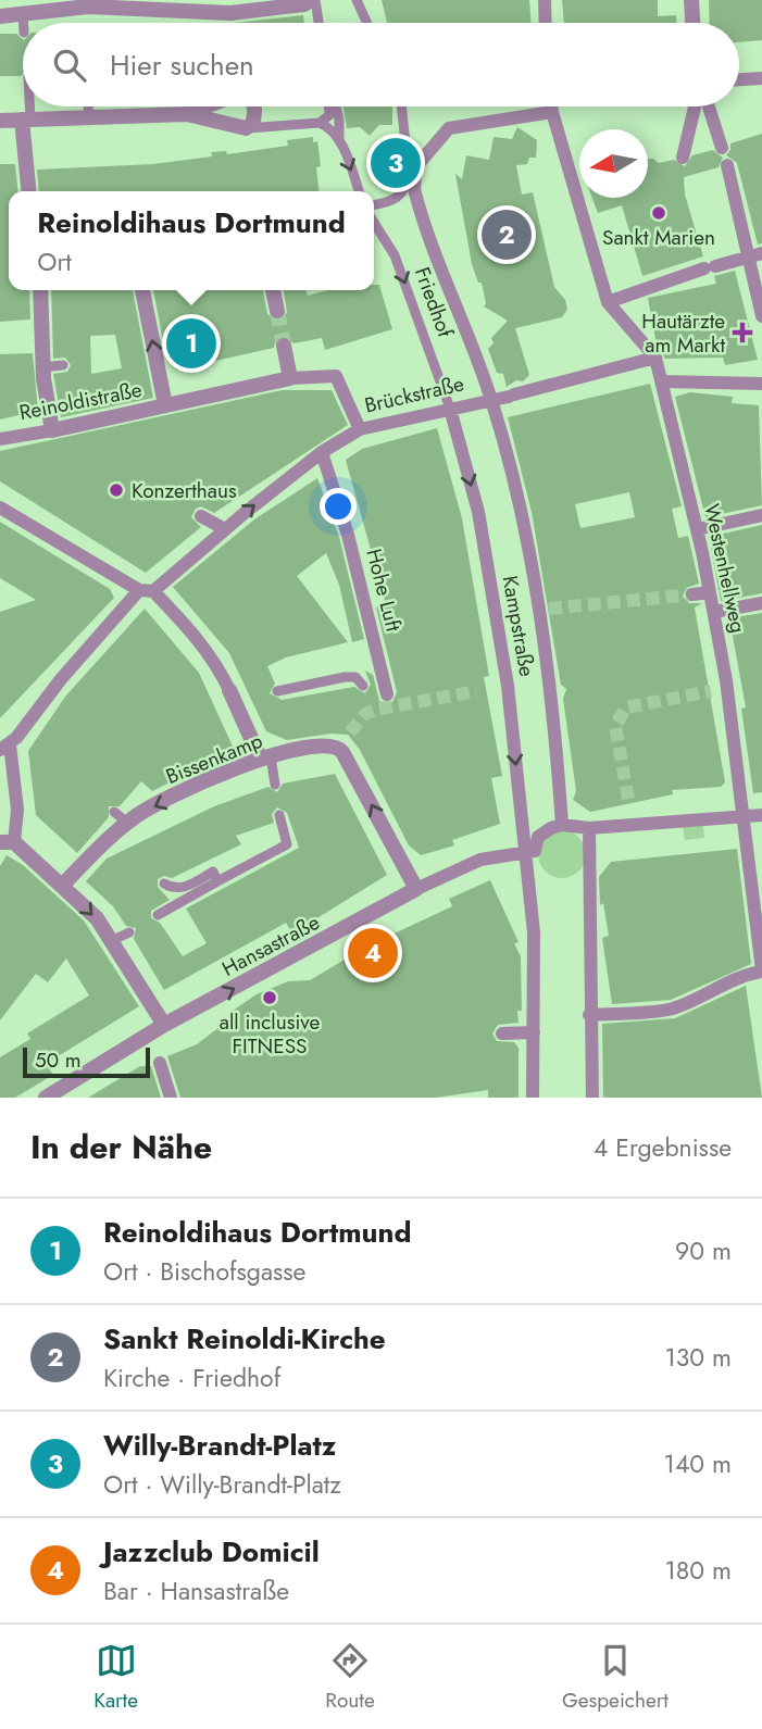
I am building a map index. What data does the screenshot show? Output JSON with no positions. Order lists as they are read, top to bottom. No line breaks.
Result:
{"streets":{"street":["Friedhof","Brückstraße","Reinoldistraße","Westenhellweg","Hohe Luft","Kampstraße","Bissenkamp","Hansastraße"]},"crossings":[["Friedhof","Brückstraße"],["Friedhof","Kampstraße"],["Brückstraße","Reinoldistraße"],["Brückstraße","Westenhellweg"],["Brückstraße","Hohe Luft"],["Brückstraße","Kampstraße"],["Kampstraße","Hansastraße"],["Bissenkamp","Hansastraße"]],"one_way":["Hansastraße"],"places":{"other":["Sankt Marien","Konzerthaus","all inclusive FITNESS"],"health":["Hautärzte am Markt"]},"scale_bar":"50 m","north":"left","page":{"search":"Hier suchen","pins":["3","2","1","4"],"popup":["Reinoldihaus Dortmund","Ort"],"scale":"50 m","heading":["In der Nähe","4 Ergebnisse"],"list":[{"mark":"1","name":"Reinoldihaus Dortmund","note":"Ort · Bischofsgasse","value":"90 m"},{"mark":"2","name":"Sankt Reinoldi-Kirche","note":"Kirche · Friedhof","value":"130 m"},{"mark":"3","name":"Willy-Brandt-Platz","note":"Ort · Willy-Brandt-Platz","value":"140 m"},{"mark":"4","name":"Jazzclub Domicil","note":"Bar · Hansastraße","value":"180 m"}],"nav":["Karte","Route","Gespeichert"]}}
